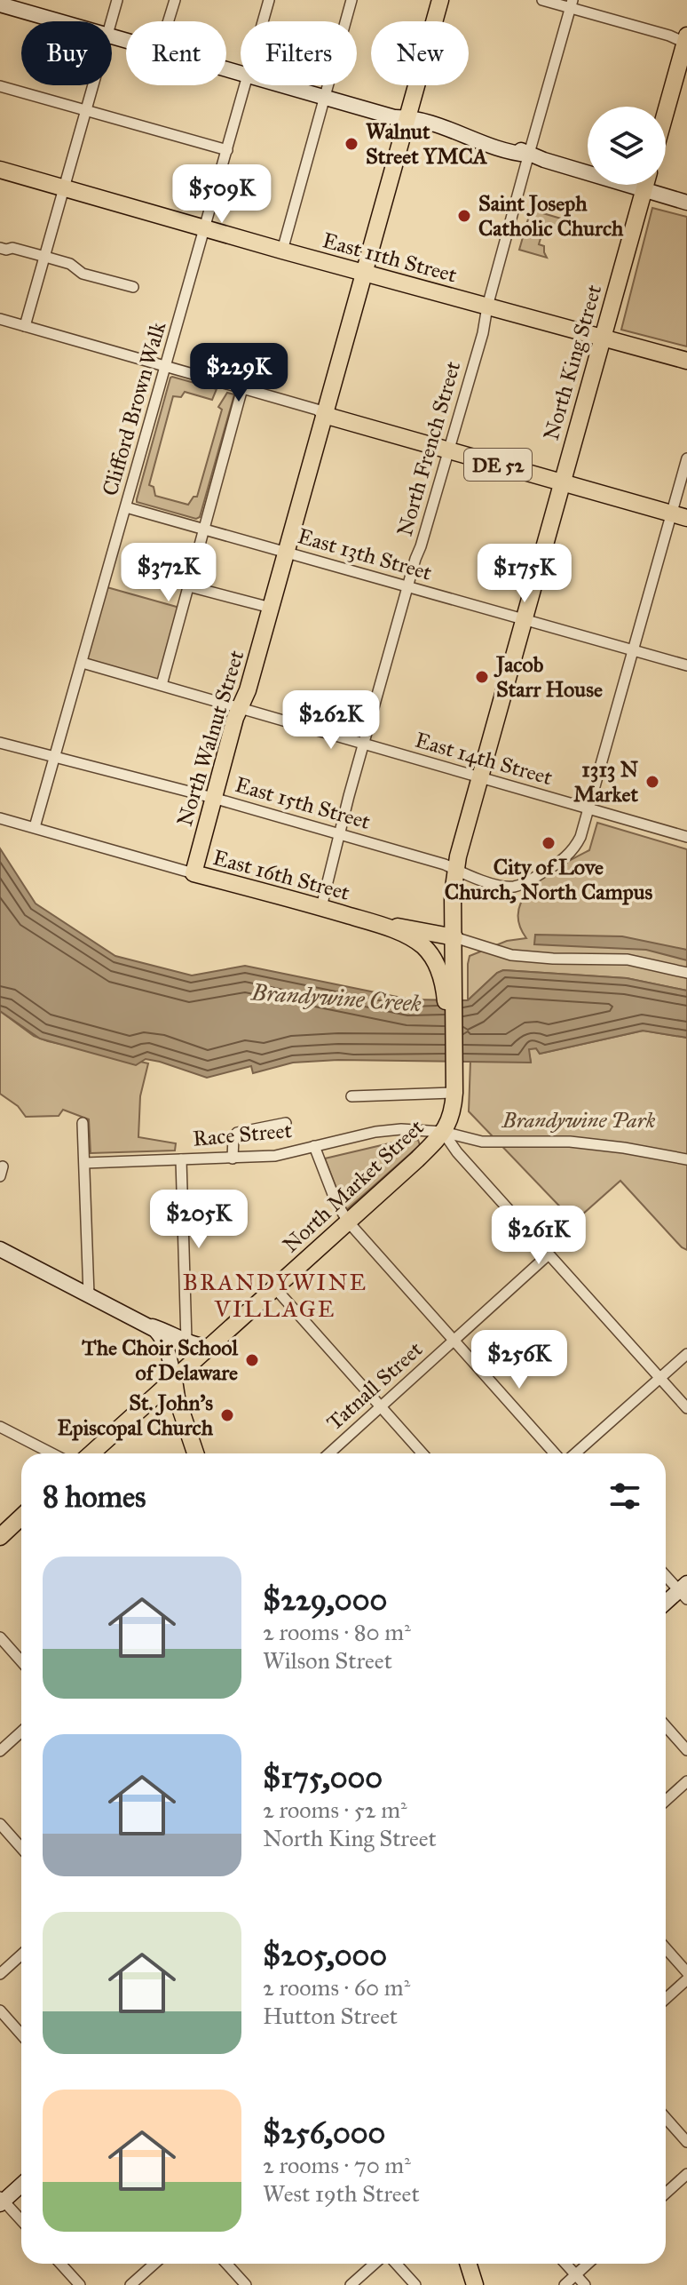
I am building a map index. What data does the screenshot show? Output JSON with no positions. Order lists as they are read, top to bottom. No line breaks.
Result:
{"streets":{"main road":["East 11th Street","North King Street","DE 52","North Walnut Street","East 16th Street","North Market Street"],"street":["Clifford Brown Walk","North French Street","East 13th Street","East 14th Street","East 15th Street","Race Street","Tatnall Street"]},"crossings":[["East 11th Street","North King Street"],["East 11th Street","Clifford Brown Walk"],["East 11th Street","North French Street"],["East 11th Street","North Walnut Street"],["North King Street","DE 52"],["North King Street","East 13th Street"],["North King Street","East 14th Street"],["North King Street","East 15th Street"],["North King Street","North Market Street"],["Clifford Brown Walk","East 13th Street"],["Clifford Brown Walk","East 14th Street"],["Clifford Brown Walk","East 15th Street"],["Clifford Brown Walk","East 16th Street"],["North French Street","DE 52"],["North French Street","East 13th Street"],["North French Street","East 14th Street"],["North French Street","East 15th Street"],["North French Street","East 16th Street"],["DE 52","North Walnut Street"],["East 13th Street","North Walnut Street"],["North Walnut Street","East 14th Street"],["North Walnut Street","East 15th Street"],["North Walnut Street","East 16th Street"],["East 16th Street","North Market Street"],["Race Street","North Market Street"]],"districts":["BRANDYWINE VILLAGE"],"water":["Brandywine Creek"],"parks":["Brandywine Park"],"places":["Walnut Street YMCA","Saint Joseph Catholic Church","Jacob Starr House","1313 N Market","City of Love Church, North Campus","The Choir School of Delaware","St. John's Episcopal Church"],"page":{"chip":["Buy","Rent","Filters","New"],"price":["$509K","$229K","$372K","$175K","$262K","$205K","$261K","$256K"],"heading":"8 homes","list":[{"name":"$229,000","note":"2 rooms · 80 m² · Wilson Street"},{"name":"$175,000","note":"2 rooms · 52 m² · North King Street"},{"name":"$205,000","note":"2 rooms · 60 m² · Hutton Street"},{"name":"$256,000","note":"2 rooms · 70 m² · West 19th Street"}]}}
